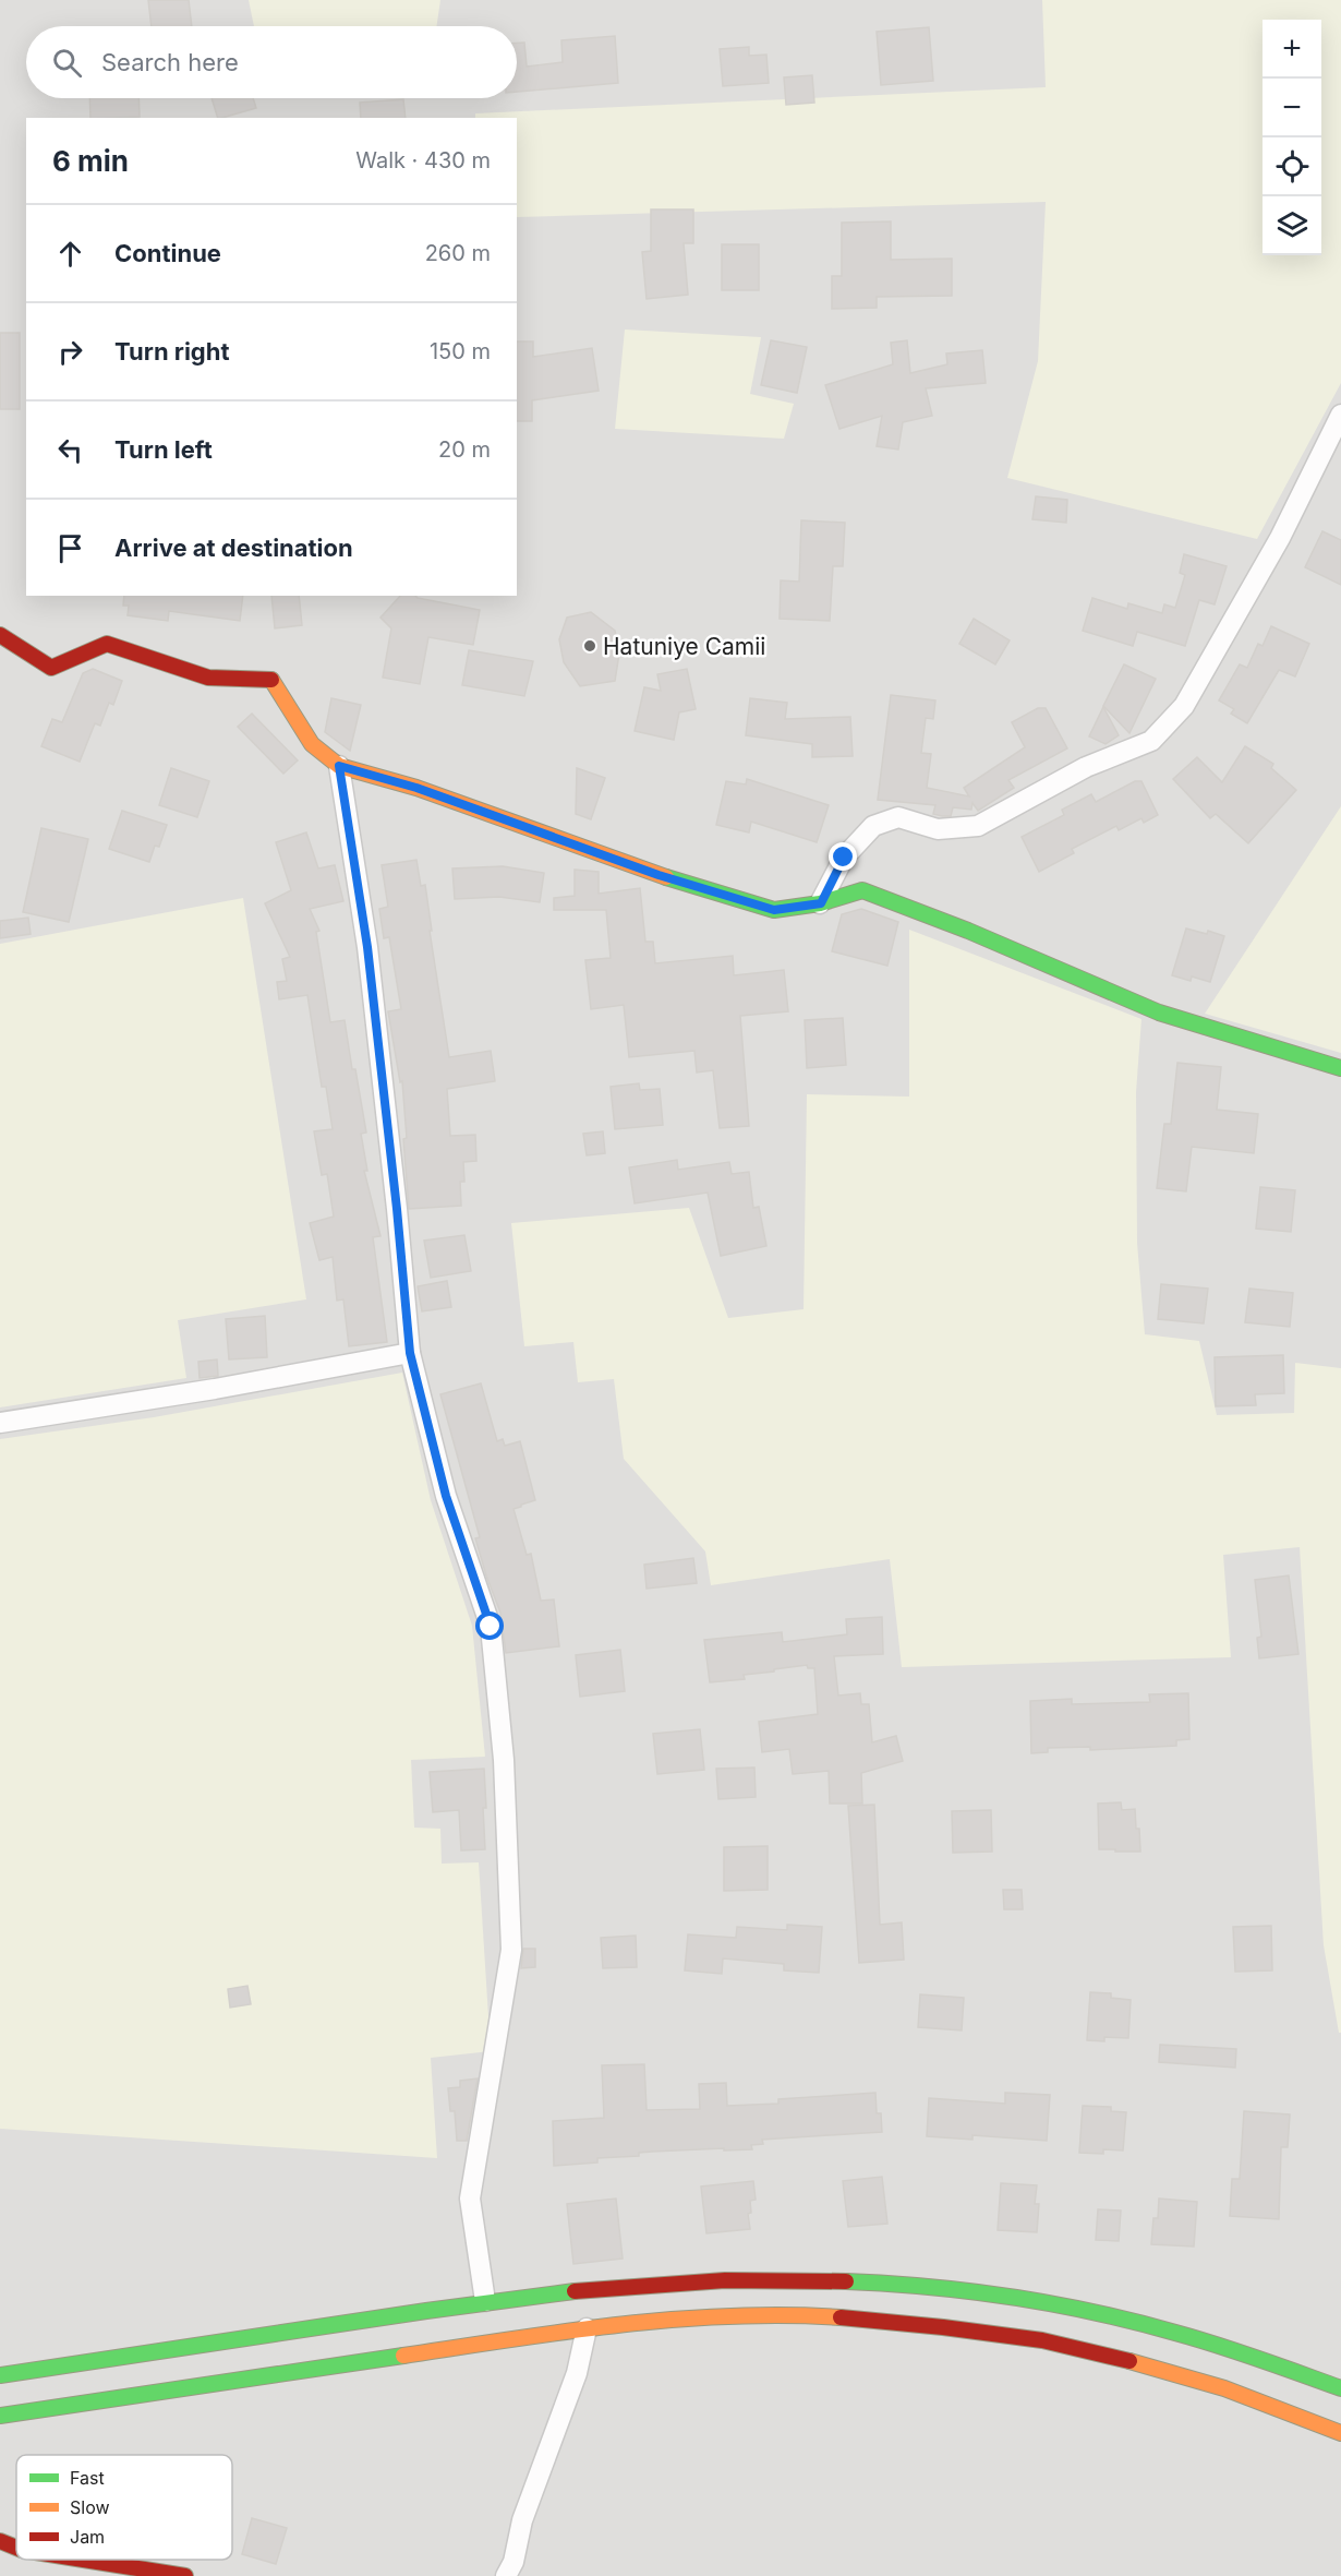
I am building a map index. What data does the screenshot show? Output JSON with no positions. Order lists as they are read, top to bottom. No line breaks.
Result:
{"places":["Hatuniye Camii"],"legend":["Fast","Slow","Jam"],"page":{"map_buttons":["+","−"],"search":"Search here","heading":["6 min","Walk · 430 m"],"list":[["Continue","260 m"],["Turn right","150 m"],["Turn left","20 m"],"Arrive at destination"]}}
